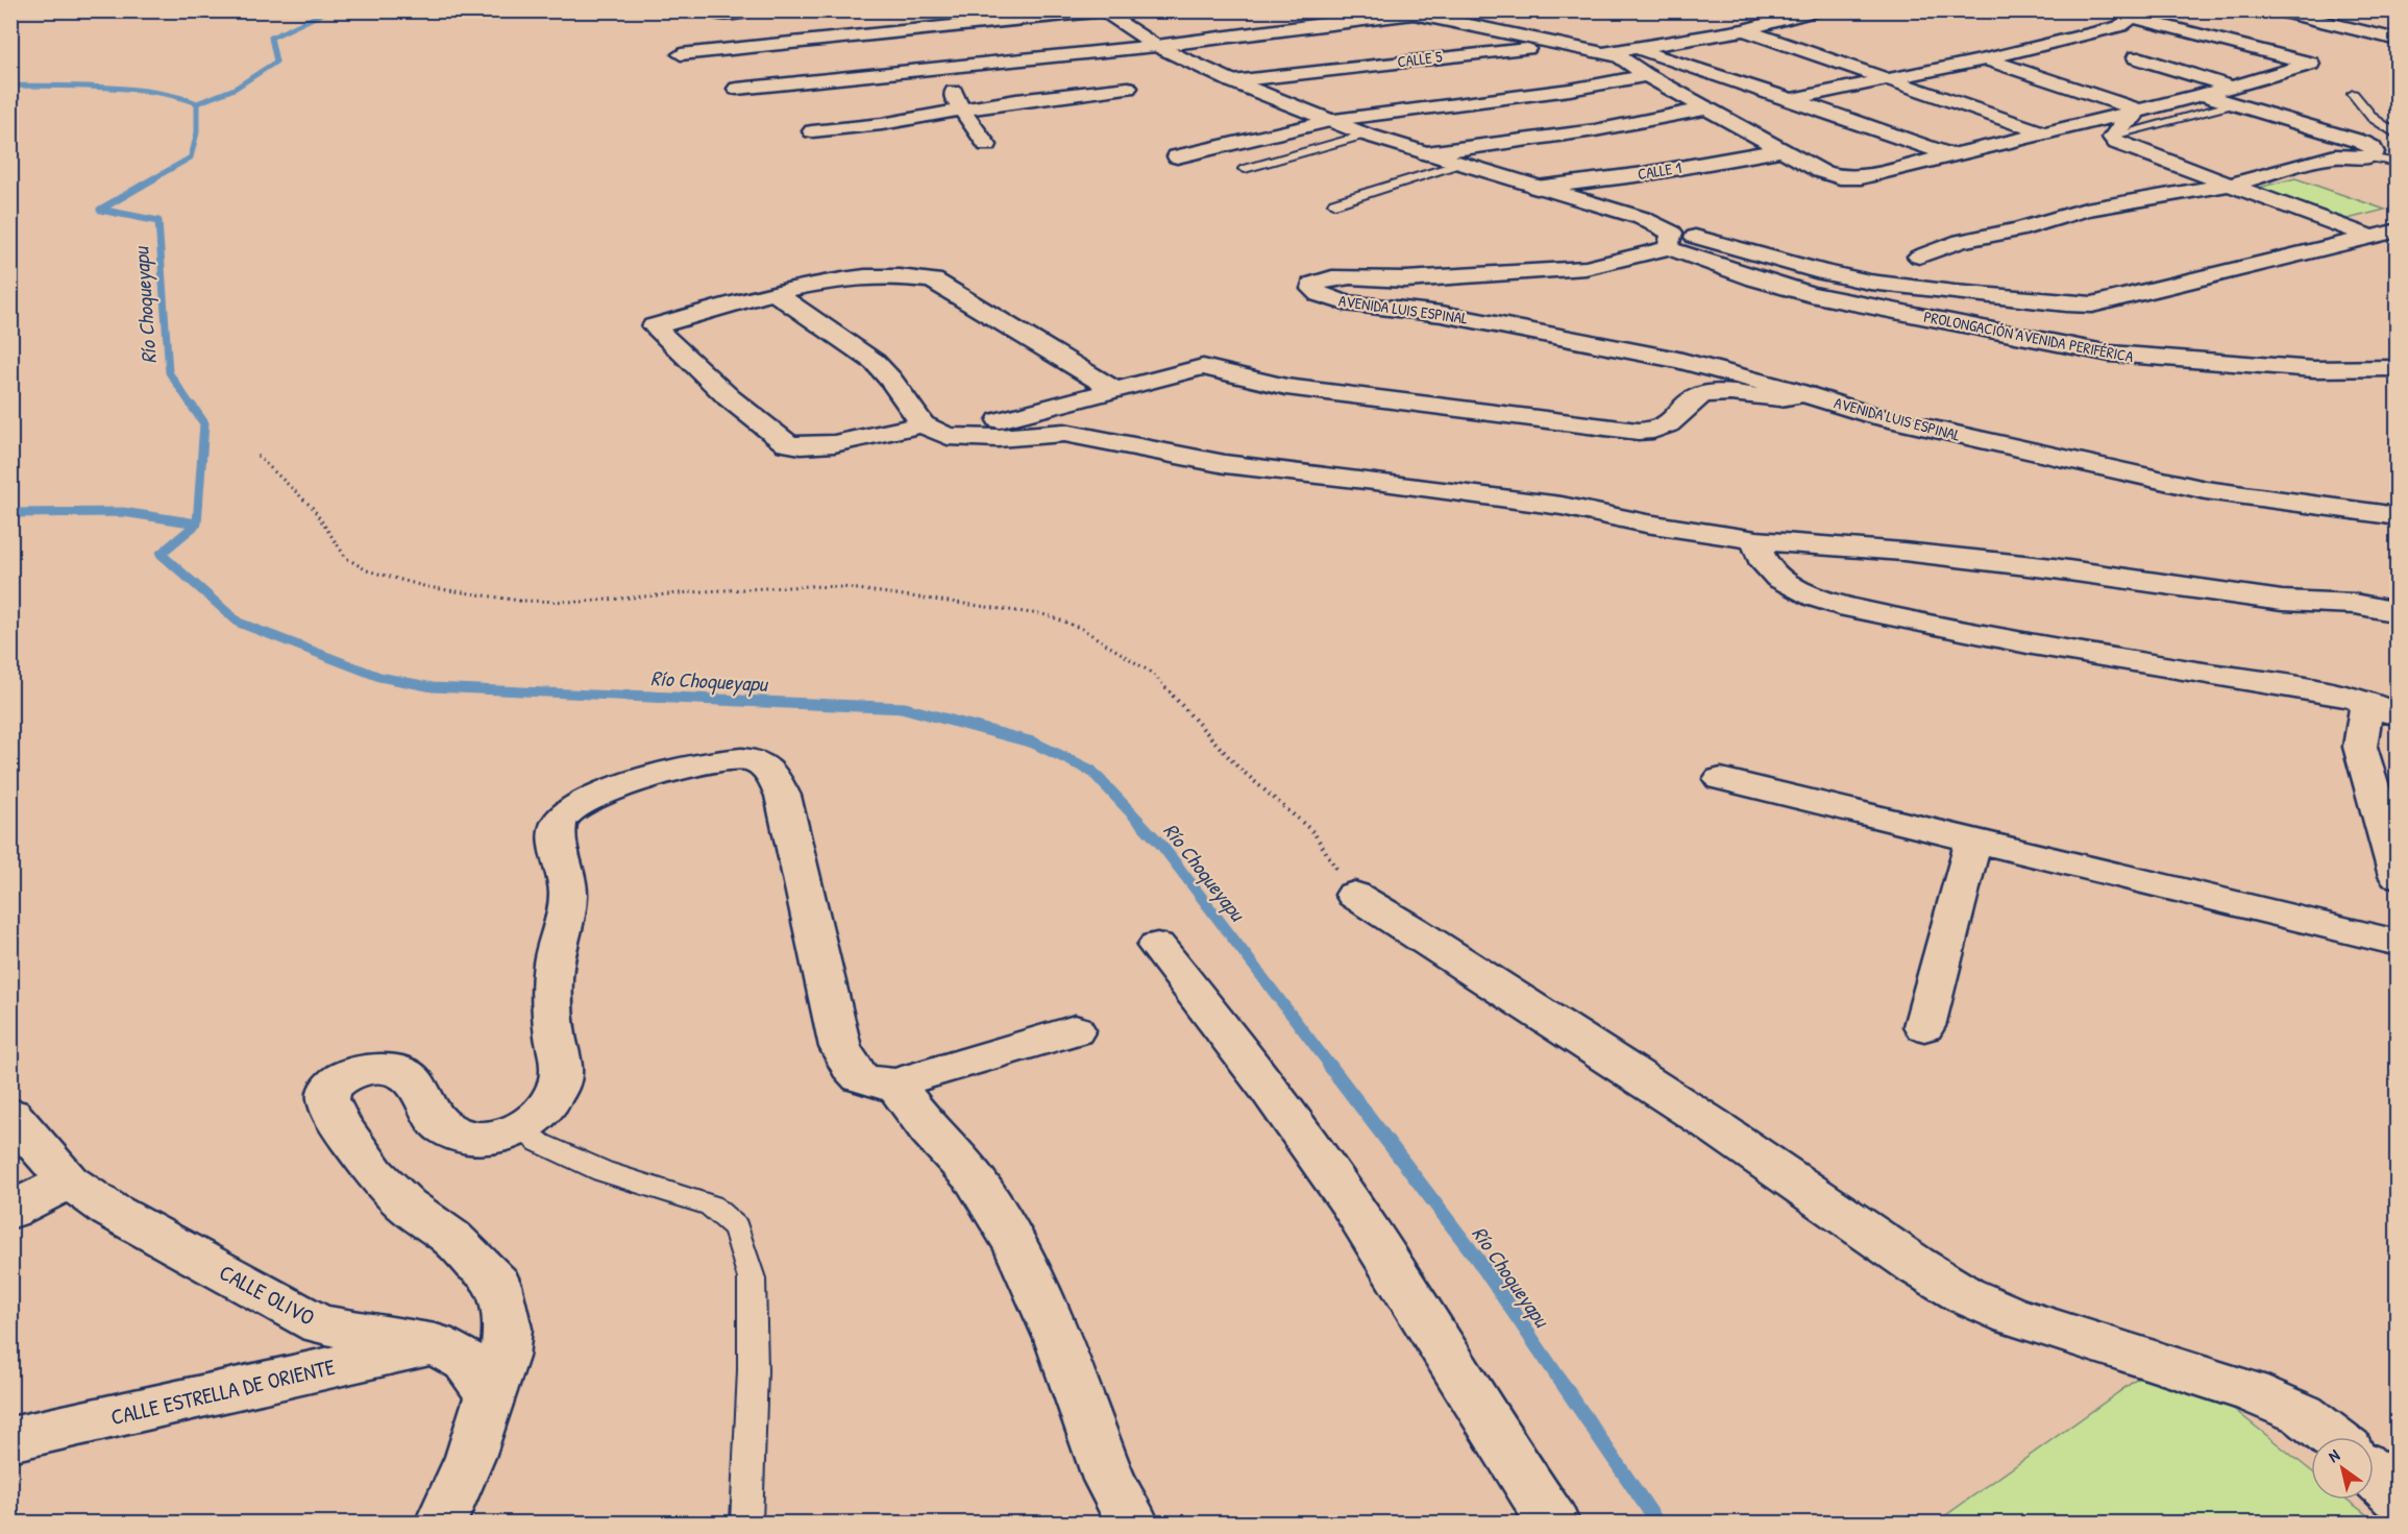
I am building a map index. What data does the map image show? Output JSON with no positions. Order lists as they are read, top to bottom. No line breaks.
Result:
{"streets":{"street":["CALLE 5","CALLE 1","AVENIDA LUIS ESPINAL","PROLONGACIÓN AVENIDA PERIFÉRICA","CALLE OLIVO","CALLE ESTRELLA DE ORIENTE"]},"crossings":[["AVENIDA LUIS ESPINAL","PROLONGACIÓN AVENIDA PERIFÉRICA"],["CALLE OLIVO","CALLE ESTRELLA DE ORIENTE"]],"water":["Río Choqueyapu"],"north":"top left"}
